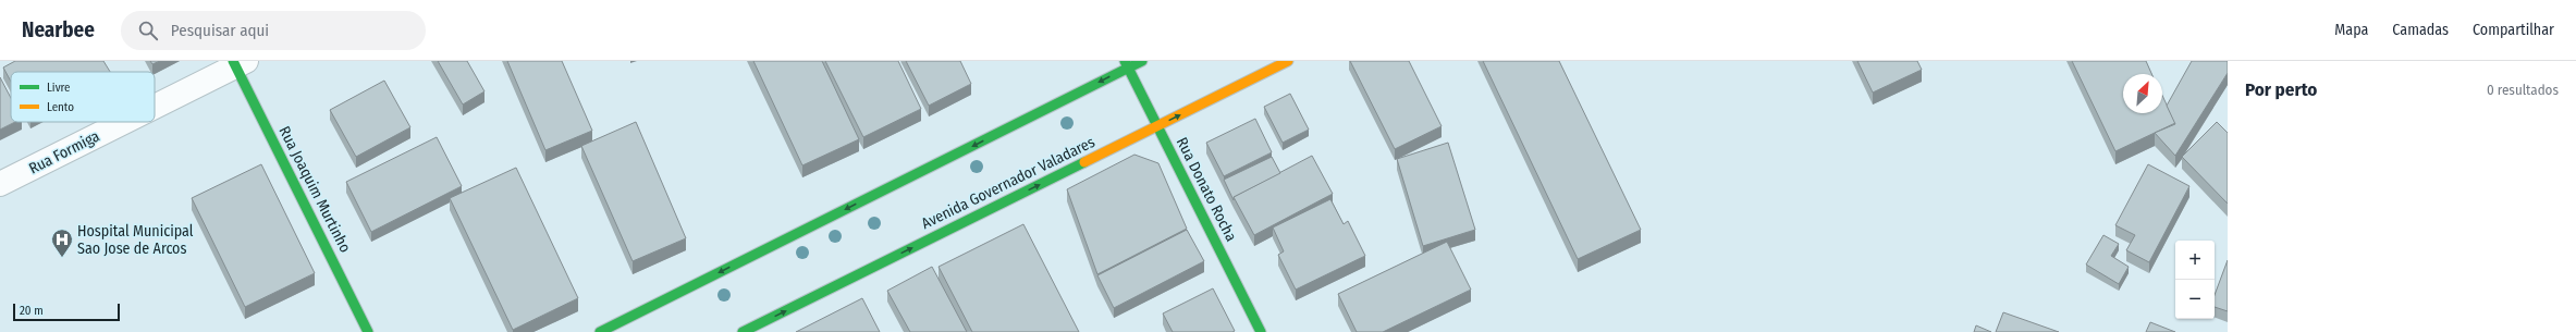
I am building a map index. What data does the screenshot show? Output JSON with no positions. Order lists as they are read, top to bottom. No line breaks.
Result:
{"streets":{"street":["Rua Formiga","Avenida Governador Valadares","Rua Joaquim Murtinho","Rua Donato Rocha"]},"crossings":[["Rua Formiga","Rua Joaquim Murtinho"],["Avenida Governador Valadares","Rua Donato Rocha"]],"places":{"hospital":["Hospital Municipal Sao Jose de Arcos"]},"legend":["Livre","Lento"],"scale_bar":"20 m","north":"top right","page":{"header":"Nearbee","search":"Pesquisar aqui","nav":["Mapa","Camadas","Compartilhar"],"heading":["Por perto","0 resultados"],"map_buttons":["+","−"],"scale":"20 m"}}
